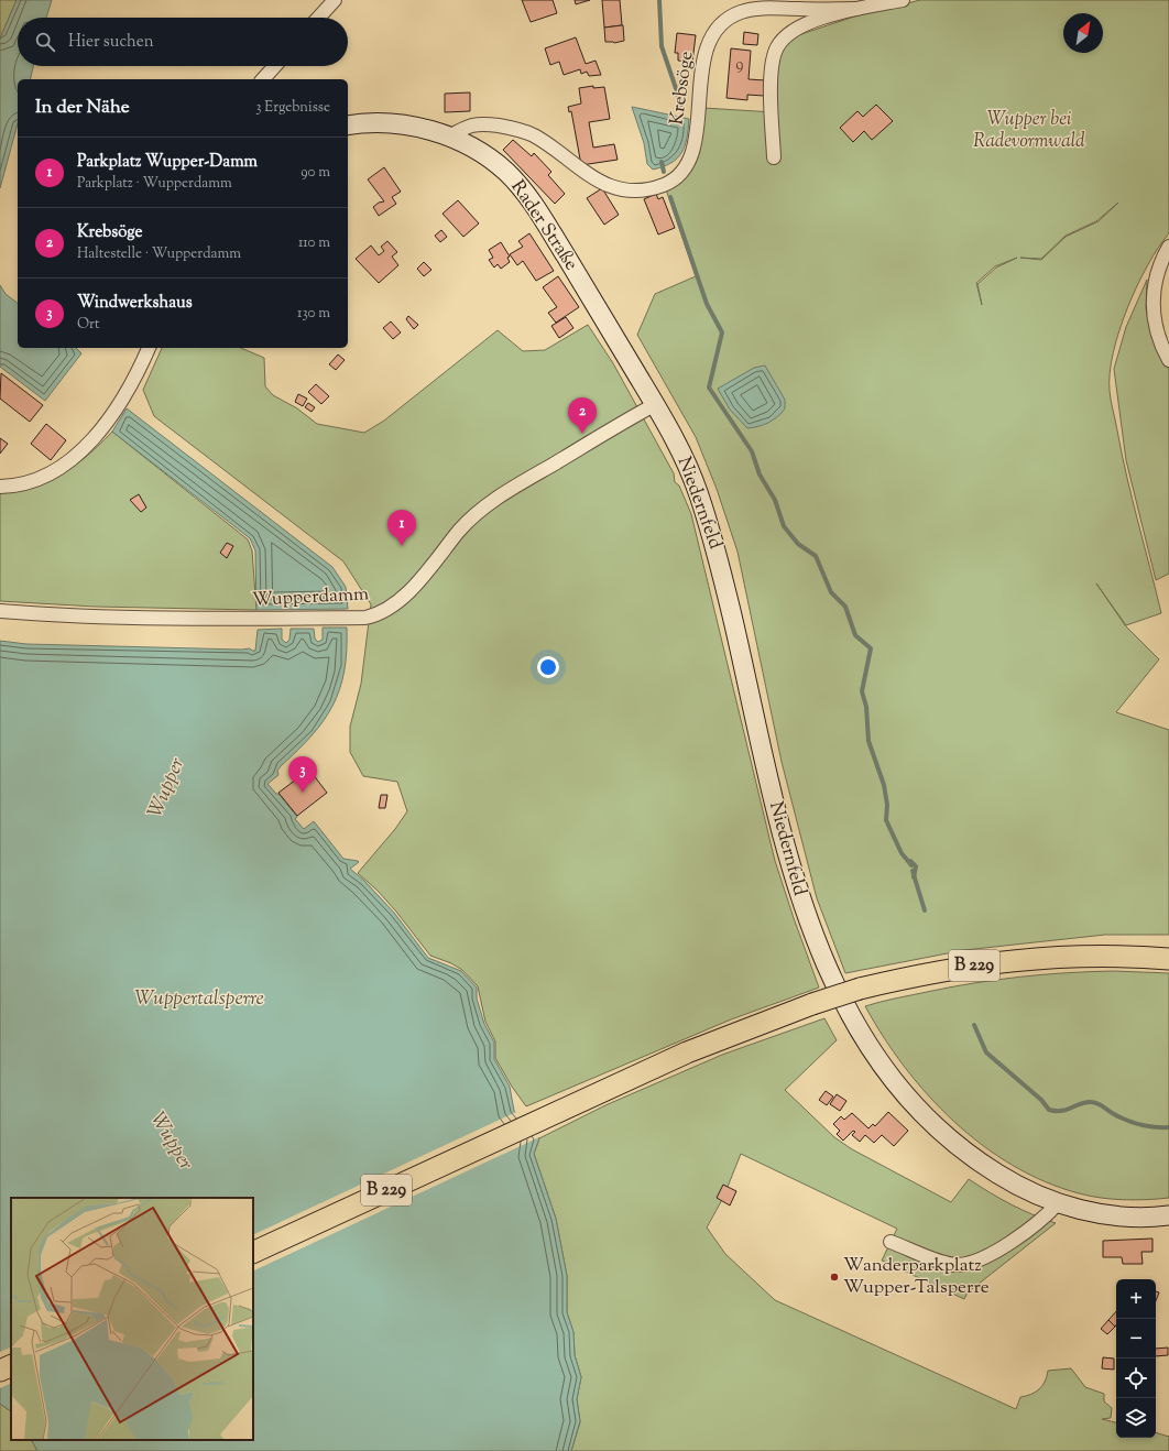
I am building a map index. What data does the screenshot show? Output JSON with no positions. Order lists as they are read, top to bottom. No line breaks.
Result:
{"streets":{"main road":["B 229"],"street":["Krebsöge","Rader Straße","Niedernfeld","Wupperdamm"]},"crossings":[["Krebsöge","Rader Straße"],["Rader Straße","Niedernfeld"],["Rader Straße","Wupperdamm"],["Niedernfeld","Wupperdamm"]],"water":["Wupper","Wuppertalsperre"],"parks":["Wupper bei Radevormwald"],"places":["Wanderparkplatz Wupper-Talsperre"],"house_numbers":["9"],"north":"top right","page":{"search":"Hier suchen","heading":["In der Nähe","3 Ergebnisse"],"list":[{"mark":"1","name":"Parkplatz Wupper-Damm","note":"Parkplatz · Wupperdamm","value":"90 m"},{"mark":"2","name":"Krebsöge","note":"Haltestelle · Wupperdamm","value":"110 m"},{"mark":"3","name":"Windwerkshaus","note":"Ort","value":"130 m"}],"pins":["2","1","3"],"map_buttons":["+","−"]}}
